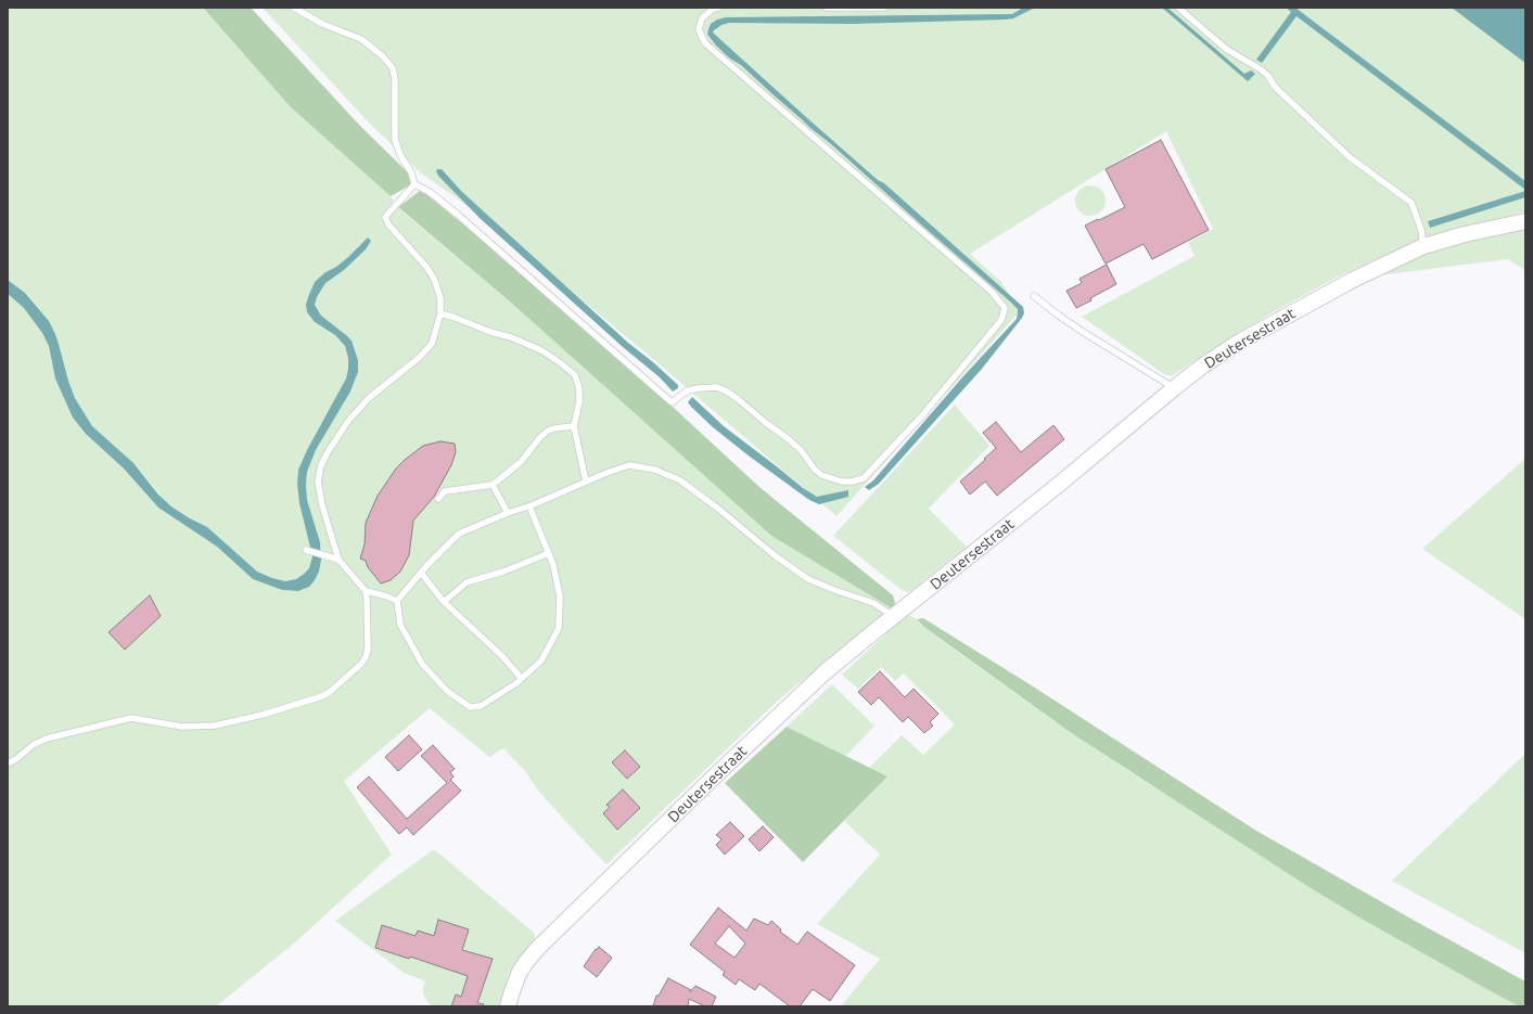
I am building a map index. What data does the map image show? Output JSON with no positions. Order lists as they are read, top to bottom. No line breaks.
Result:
{"streets":{"street":["Deutersestraat"]}}
